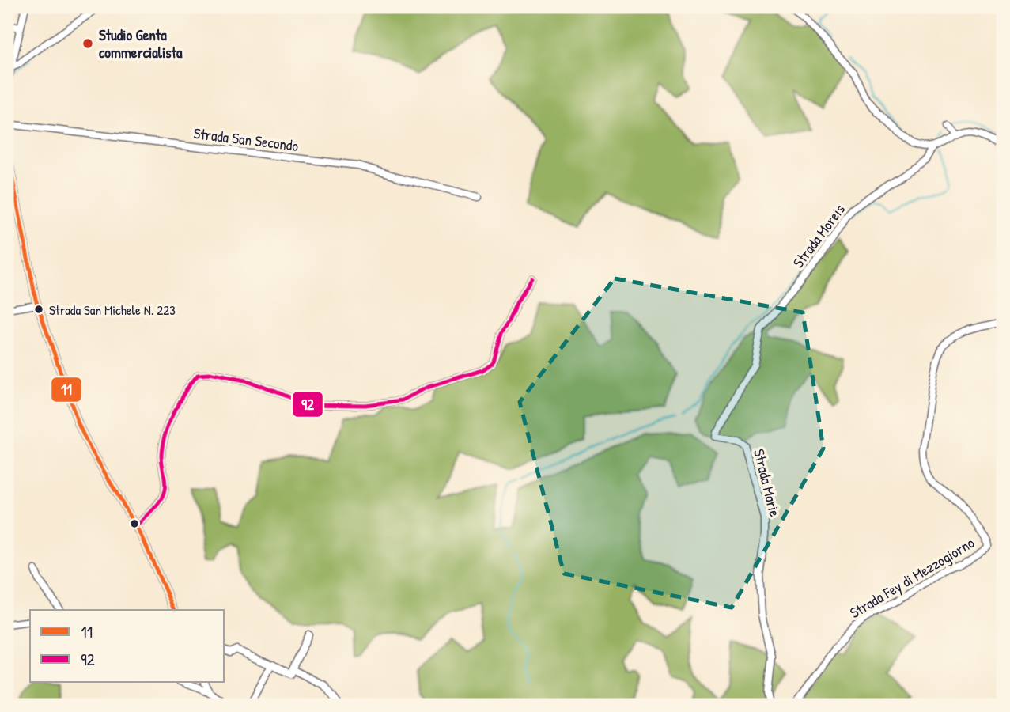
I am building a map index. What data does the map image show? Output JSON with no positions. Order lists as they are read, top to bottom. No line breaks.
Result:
{"streets":{"street":["Strada San Secondo","Strada Moreis","Strada Marie","Strada Fey di Mezzogiorno"]},"crossings":[["Strada Moreis","Strada Marie"]],"places":["Studio Genta commercialista","Strada San Michele N. 223"],"lines":["transit line 11","transit line 92"],"legend":["11","92"]}
